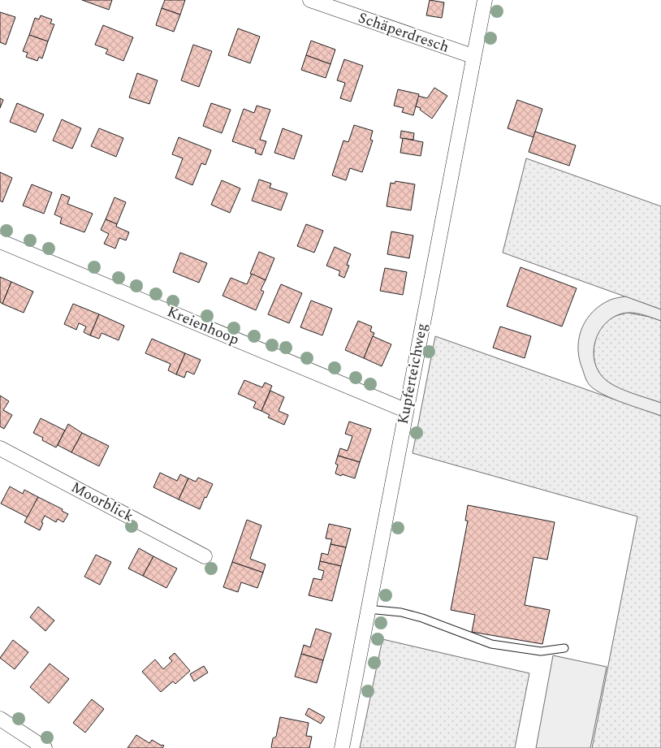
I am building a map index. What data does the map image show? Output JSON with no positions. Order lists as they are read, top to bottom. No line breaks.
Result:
{"streets":{"street":["Schäperdresch","Kreienhoop","Kupferteichweg","Moorblick"]},"crossings":[["Schäperdresch","Kupferteichweg"],["Kreienhoop","Kupferteichweg"]]}
